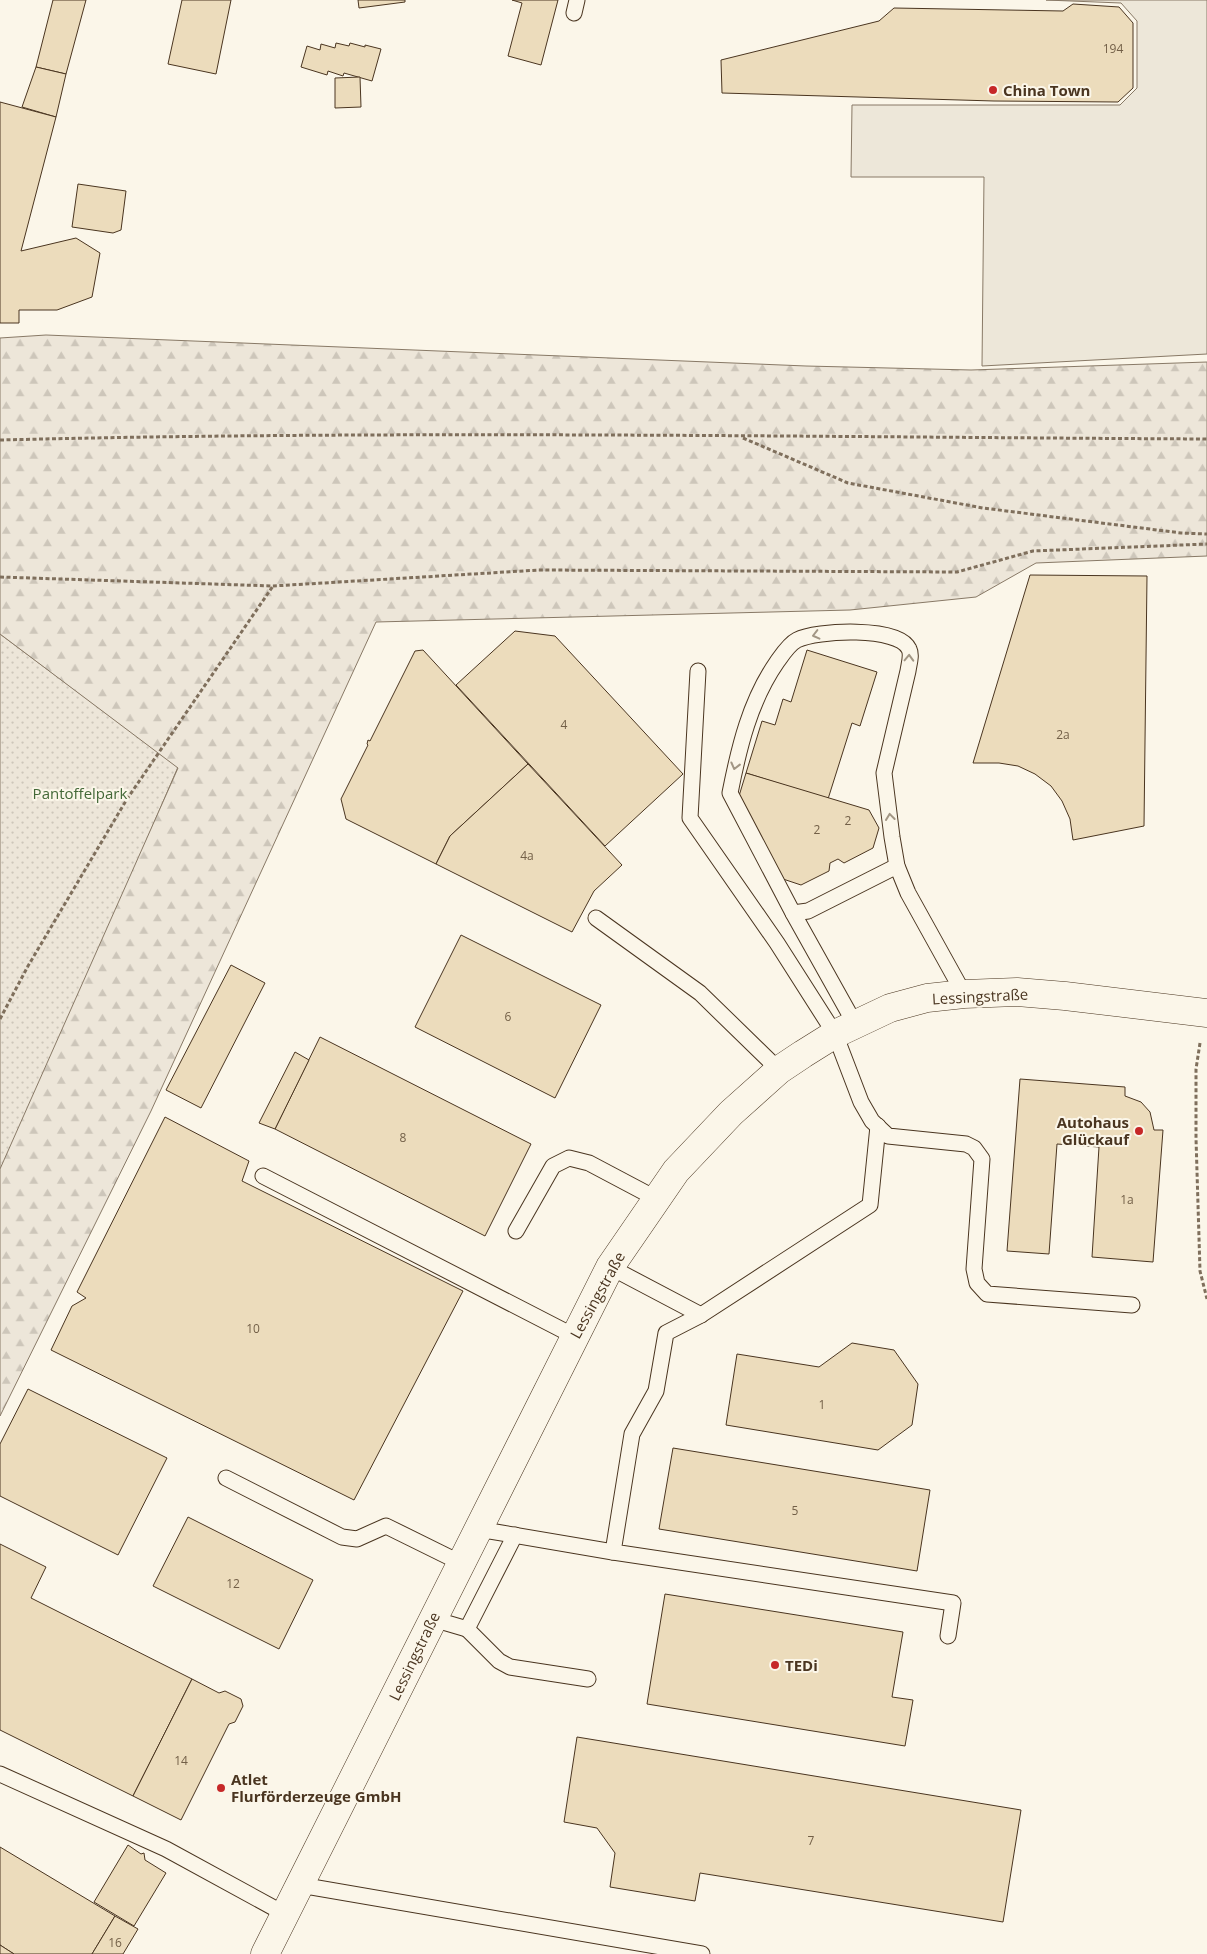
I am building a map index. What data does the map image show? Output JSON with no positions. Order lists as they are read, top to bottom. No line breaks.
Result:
{"streets":{"street":["Lessingstraße"]},"parks":["Pantoffelpark"],"places":["China Town","Autohaus Glückauf","TEDi","Atlet Flurförderzeuge GmbH"],"house_numbers":["194","4","2a","2","2","4a","6","8","1a","10","1","5","12","14","7","16"]}
